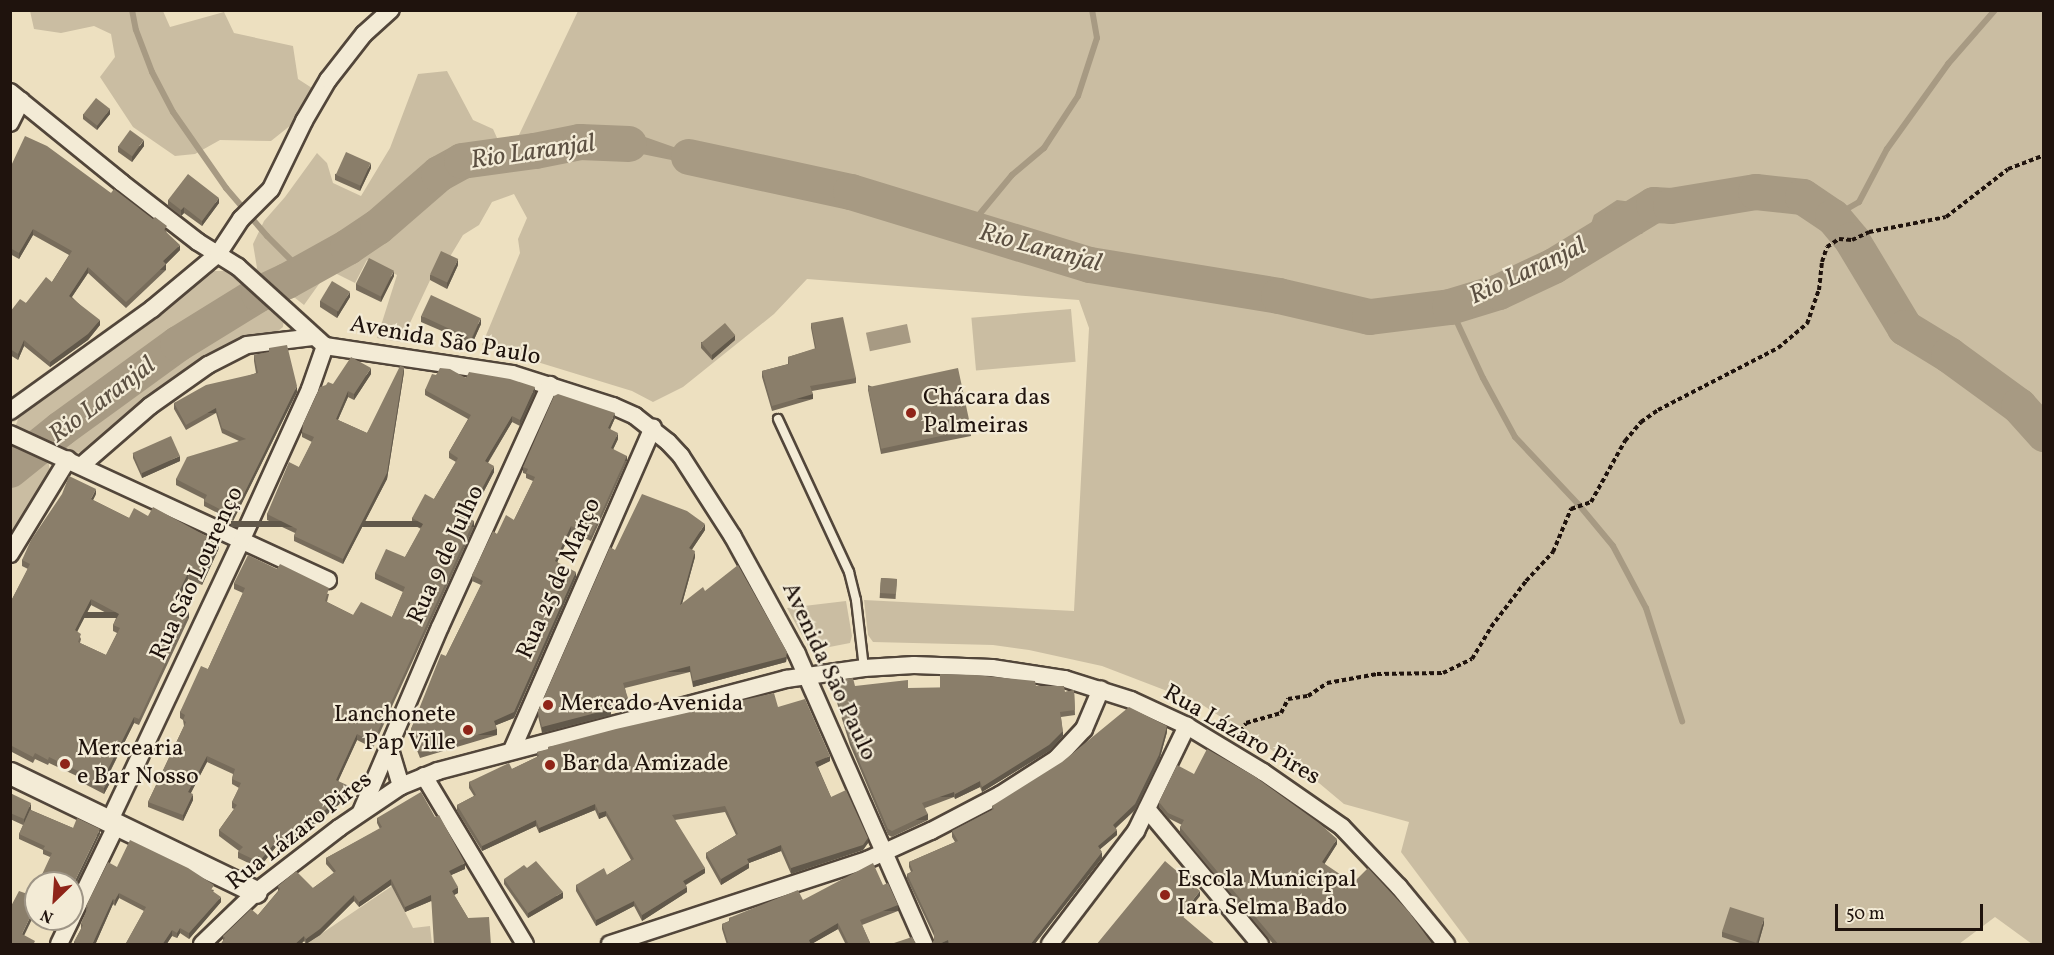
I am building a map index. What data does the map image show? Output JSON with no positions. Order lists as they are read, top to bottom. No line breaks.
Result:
{"streets":{"street":["Avenida São Paulo","Rua 9 de Julho","Rua São Lourenço","Rua 25 de Março","Rua Lázaro Pires"]},"crossings":[["Avenida São Paulo","Rua 9 de Julho"],["Avenida São Paulo","Rua São Lourenço"],["Avenida São Paulo","Rua 25 de Março"],["Avenida São Paulo","Rua Lázaro Pires"],["Rua 9 de Julho","Rua Lázaro Pires"],["Rua 25 de Março","Rua Lázaro Pires"]],"water":["Rio Laranjal"],"places":["Chácara das Palmeiras","Mercado Avenida","Lanchonete Pap Ville","Mercearia e Bar Nosso","Bar da Amizade","Escola Municipal Iara Selma Bado"],"scale_bar":"50 m","north":"bottom left"}
